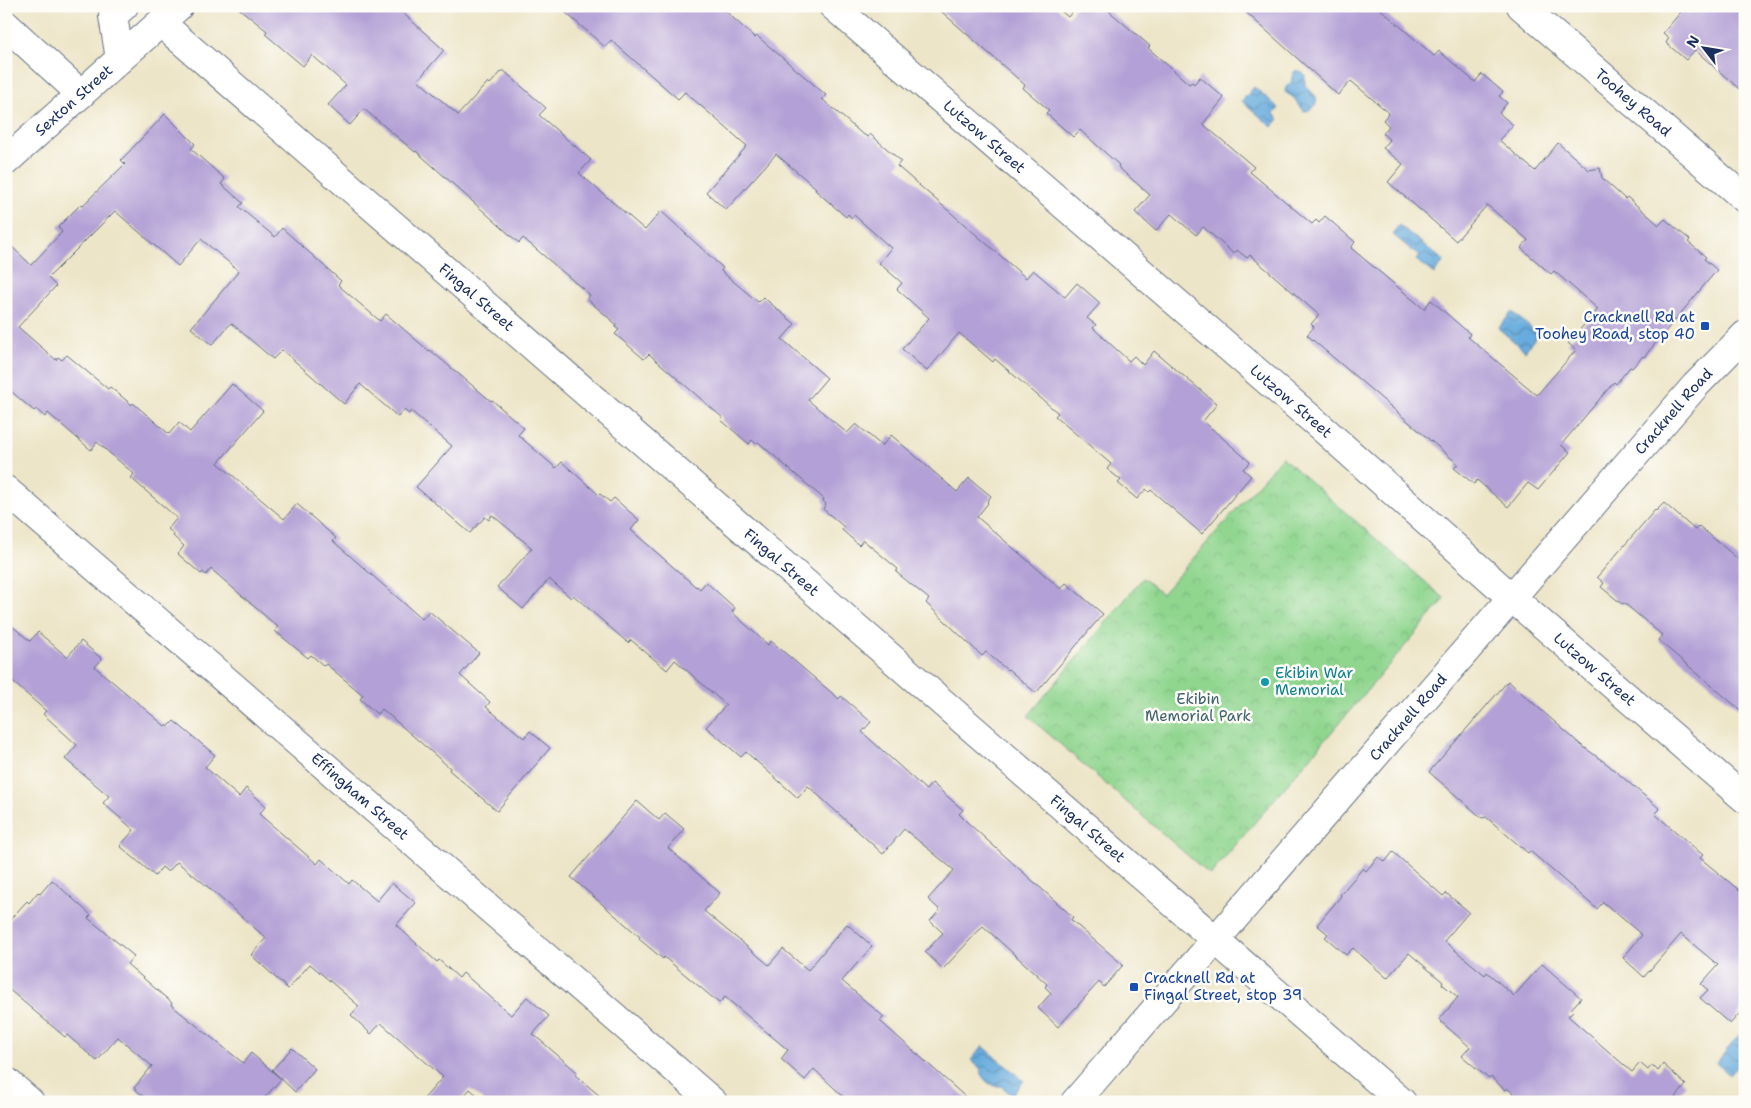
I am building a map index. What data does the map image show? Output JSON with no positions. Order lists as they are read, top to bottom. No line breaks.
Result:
{"streets":{"street":["Sexton Street","Toohey Road","Lutzow Street","Fingal Street","Cracknell Road","Effingham Street"]},"crossings":[["Sexton Street","Fingal Street"],["Lutzow Street","Cracknell Road"],["Fingal Street","Cracknell Road"]],"parks":["Ekibin Memorial Park"],"places":{"transit":["Cracknell Rd at Toohey Road, stop 40","Cracknell Rd at Fingal Street, stop 39"],"other":["Ekibin War Memorial"]},"north":"top left"}
